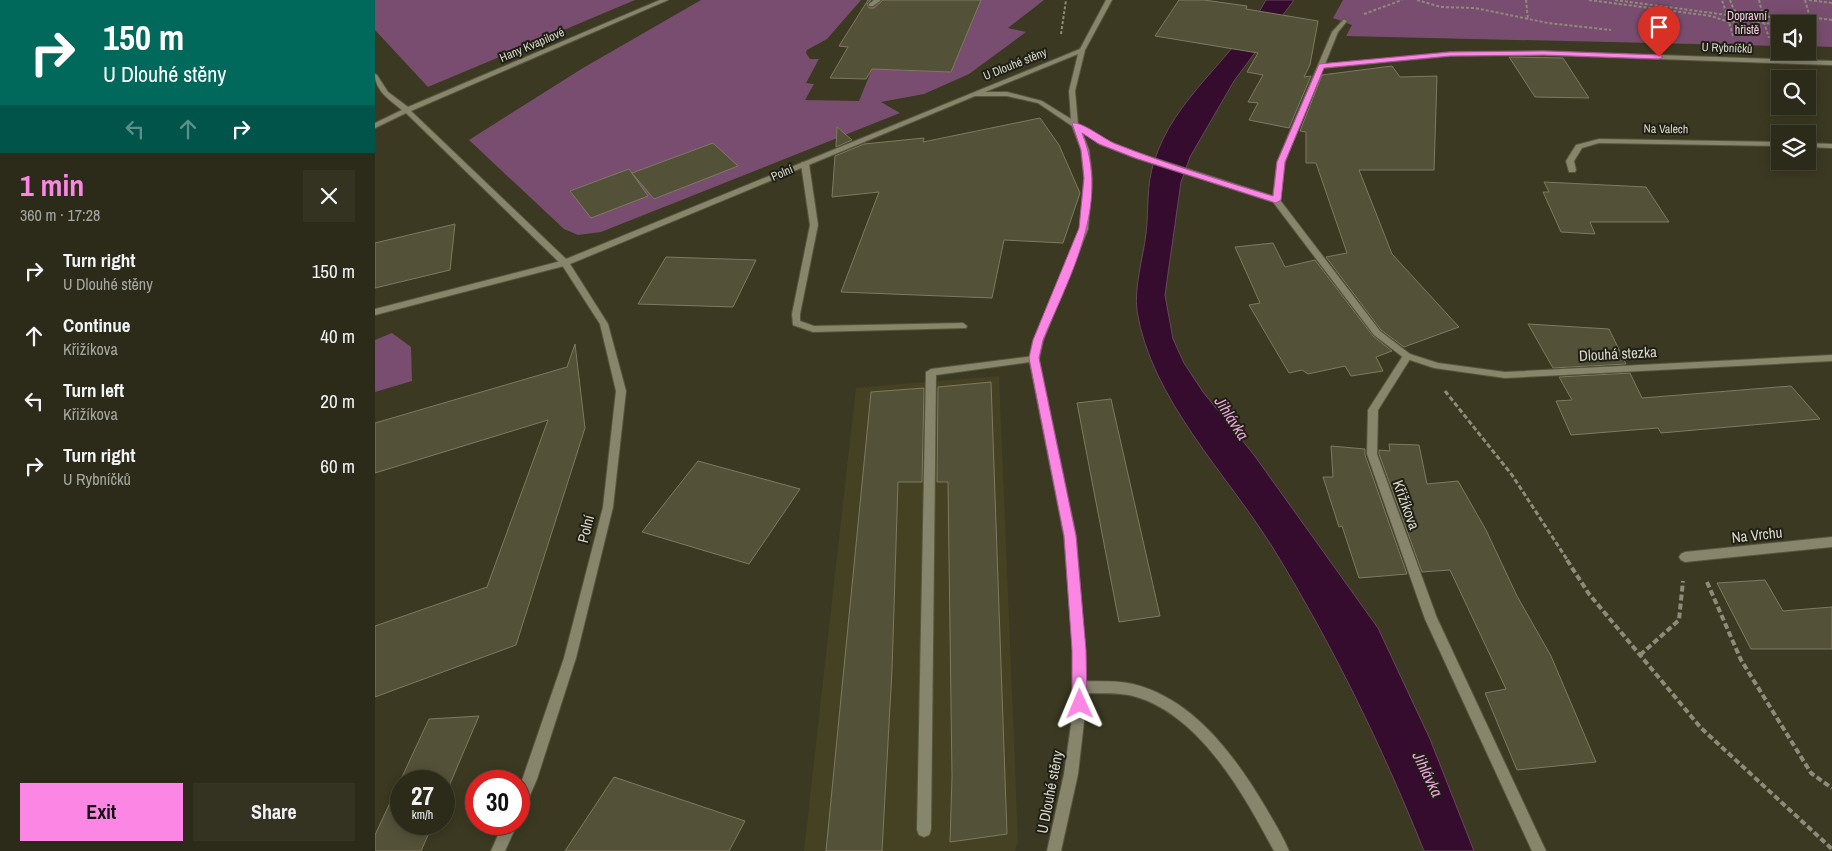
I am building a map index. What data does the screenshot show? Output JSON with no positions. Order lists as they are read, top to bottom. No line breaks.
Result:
{"streets":{"street":["Hany Kvapilové","U Rybníčků","U Dlouhé stěny","Na Valech","Polní","Dlouhá stezka","Křižíkova","Na Vrchu"]},"crossings":[["Hany Kvapilové","Polní"],["U Dlouhé stěny","Polní"],["Dlouhá stezka","Křižíkova"]],"water":["Jihlávka"],"parks":["Dopravní hřistě"],"page":{"turn":["150 m","U Dlouhé stěny"],"heading":["1 min","360 m · 17:28"],"list":[{"name":"Turn right","note":"U Dlouhé stěny","value":"150 m"},{"name":"Continue","note":"Křižíkova","value":"40 m"},{"name":"Turn left","note":"Křižíkova","value":"20 m"},{"name":"Turn right","note":"U Rybníčků","value":"60 m"}],"speed":"27 km/h","limit":"30","buttons":["Exit","Share"]}}
